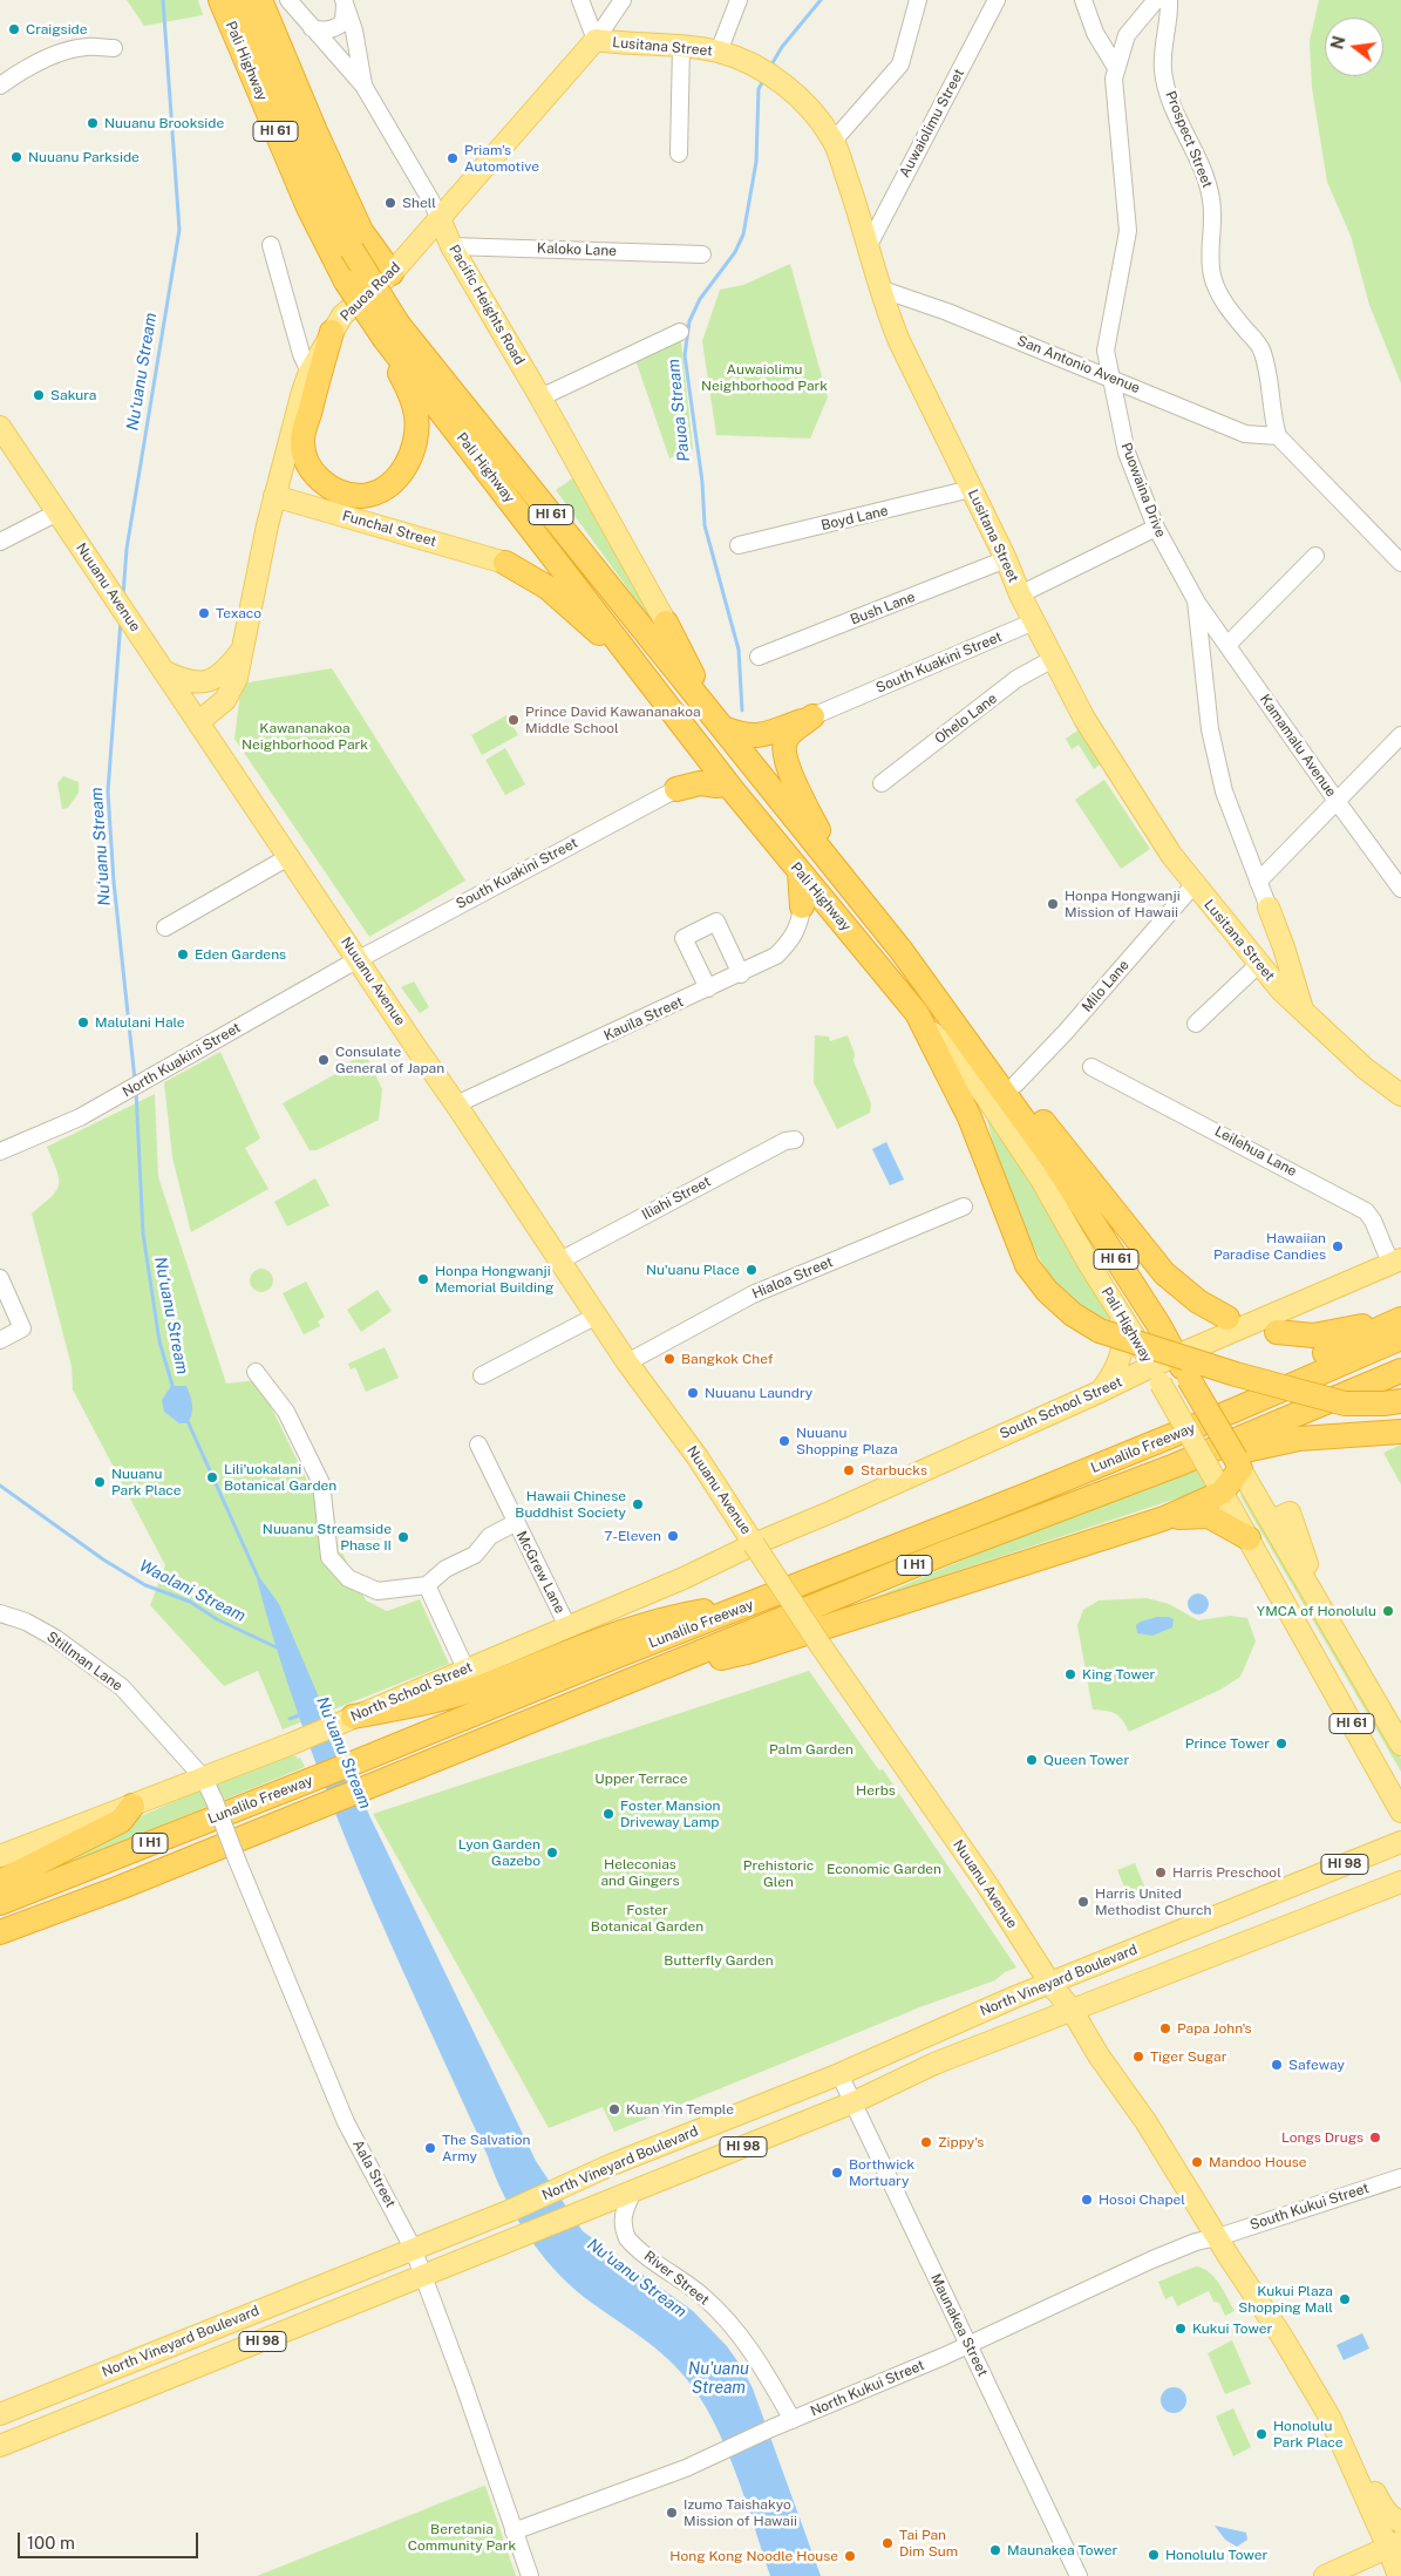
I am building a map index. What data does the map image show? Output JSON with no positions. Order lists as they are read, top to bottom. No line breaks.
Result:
{"streets":{"highway":["Pali Highway","HI 61","Lunalilo Freeway","I H1"],"main road":["Lusitana Street","Pauoa Road","Pacific Heights Road","Funchal Street","Nuuanu Avenue","South School Street","North School Street","HI 98","North Vineyard Boulevard"],"street":["Auwaiolimu Street","Prospect Street","Kaloko Lane","San Antonio Avenue","Puowaina Drive","Boyd Lane","Bush Lane","South Kuakini Street","Ohelo Lane","Kamamalu Avenue","Milo Lane","Kauila Street","North Kuakini Street","Leilehua Lane","Iliahi Street","Hialoa Street","McGrew Lane","Stillman Lane","Aala Street","South Kukui Street","River Street","Maunakea Street","North Kukui Street"]},"crossings":[["Lusitana Street","Auwaiolimu Street"],["Lusitana Street","Pauoa Road"],["Lusitana Street","San Antonio Avenue"],["Lusitana Street","Boyd Lane"],["Lusitana Street","Bush Lane"],["Lusitana Street","South Kuakini Street"],["Lusitana Street","Ohelo Lane"],["Lusitana Street","Milo Lane"],["Pali Highway","South School Street"],["Prospect Street","San Antonio Avenue"],["Kaloko Lane","Pacific Heights Road"],["Pauoa Road","Pacific Heights Road"],["Pauoa Road","Funchal Street"],["Pauoa Road","Nuuanu Avenue"],["San Antonio Avenue","Puowaina Drive"],["Puowaina Drive","Kamamalu Avenue"],["Nuuanu Avenue","South Kuakini Street"],["Nuuanu Avenue","Kauila Street"],["Nuuanu Avenue","North Kuakini Street"],["Nuuanu Avenue","Iliahi Street"],["Nuuanu Avenue","Hialoa Street"],["Nuuanu Avenue","South School Street"],["Nuuanu Avenue","North School Street"],["Nuuanu Avenue","North Vineyard Boulevard"],["Nuuanu Avenue","South Kukui Street"],["Nuuanu Avenue","North Kukui Street"],["South Kuakini Street","North Kuakini Street"],["Leilehua Lane","South School Street"],["South School Street","North School Street"],["McGrew Lane","North School Street"],["Stillman Lane","North School Street"],["Stillman Lane","Aala Street"],["North School Street","Aala Street"],["North Vineyard Boulevard","Aala Street"],["North Vineyard Boulevard","River Street"],["North Vineyard Boulevard","Maunakea Street"],["Aala Street","North Kukui Street"],["South Kukui Street","North Kukui Street"],["River Street","North Kukui Street"],["Maunakea Street","North Kukui Street"]],"water":["Nuʻuanu Stream","Pauoa Stream","Waolani Stream","Nu'uanu Stream"],"parks":["Auwaiolimu Neighborhood Park","Kawananakoa Neighborhood Park","Palm Garden","Upper Terrace","Herbs","Heleconias and Gingers","Prehistoric Glen","Economic Garden","Foster Botanical Garden","Butterfly Garden","Beretania Community Park"],"places":["Craigside","Nuuanu Brookside","Nuuanu Parkside","Priam’s Automotive","Shell","Sakura","Texaco","Prince David Kawananakoa Middle School","Honpa Hongwanji Mission of Hawaii","Eden Gardens","Malulani Hale","Consulate General of Japan","Hawaiian Paradise Candies","Nu'uanu Place","Honpa Hongwanji Memorial Building","Bangkok Chef","Nuuanu Laundry","Nuuanu Shopping Plaza","Starbucks","Lili'uokalani Botanical Garden","Nuuanu Park Place","Hawaii Chinese Buddhist Society","7-Eleven","Nuuanu Streamside Phase II","YMCA of Honolulu","King Tower","Prince Tower","Queen Tower","Foster Mansion Driveway Lamp","Lyon Garden Gazebo","Harris Preschool","Harris United Methodist Church","Papa John's","Tiger Sugar","Safeway","Kuan Yin Temple","Longs Drugs","Zippy's","The Salvation Army","Mandoo House","Borthwick Mortuary","Hosoi Chapel","Kukui Plaza Shopping Mall","Kukui Tower","Honolulu Park Place","Izumo Taishakyo Mission of Hawaii","Tai Pan Dim Sum","Maunakea Tower","Honolulu Tower","Hong Kong Noodle House"],"scale_bar":"100 m","north":"left"}
